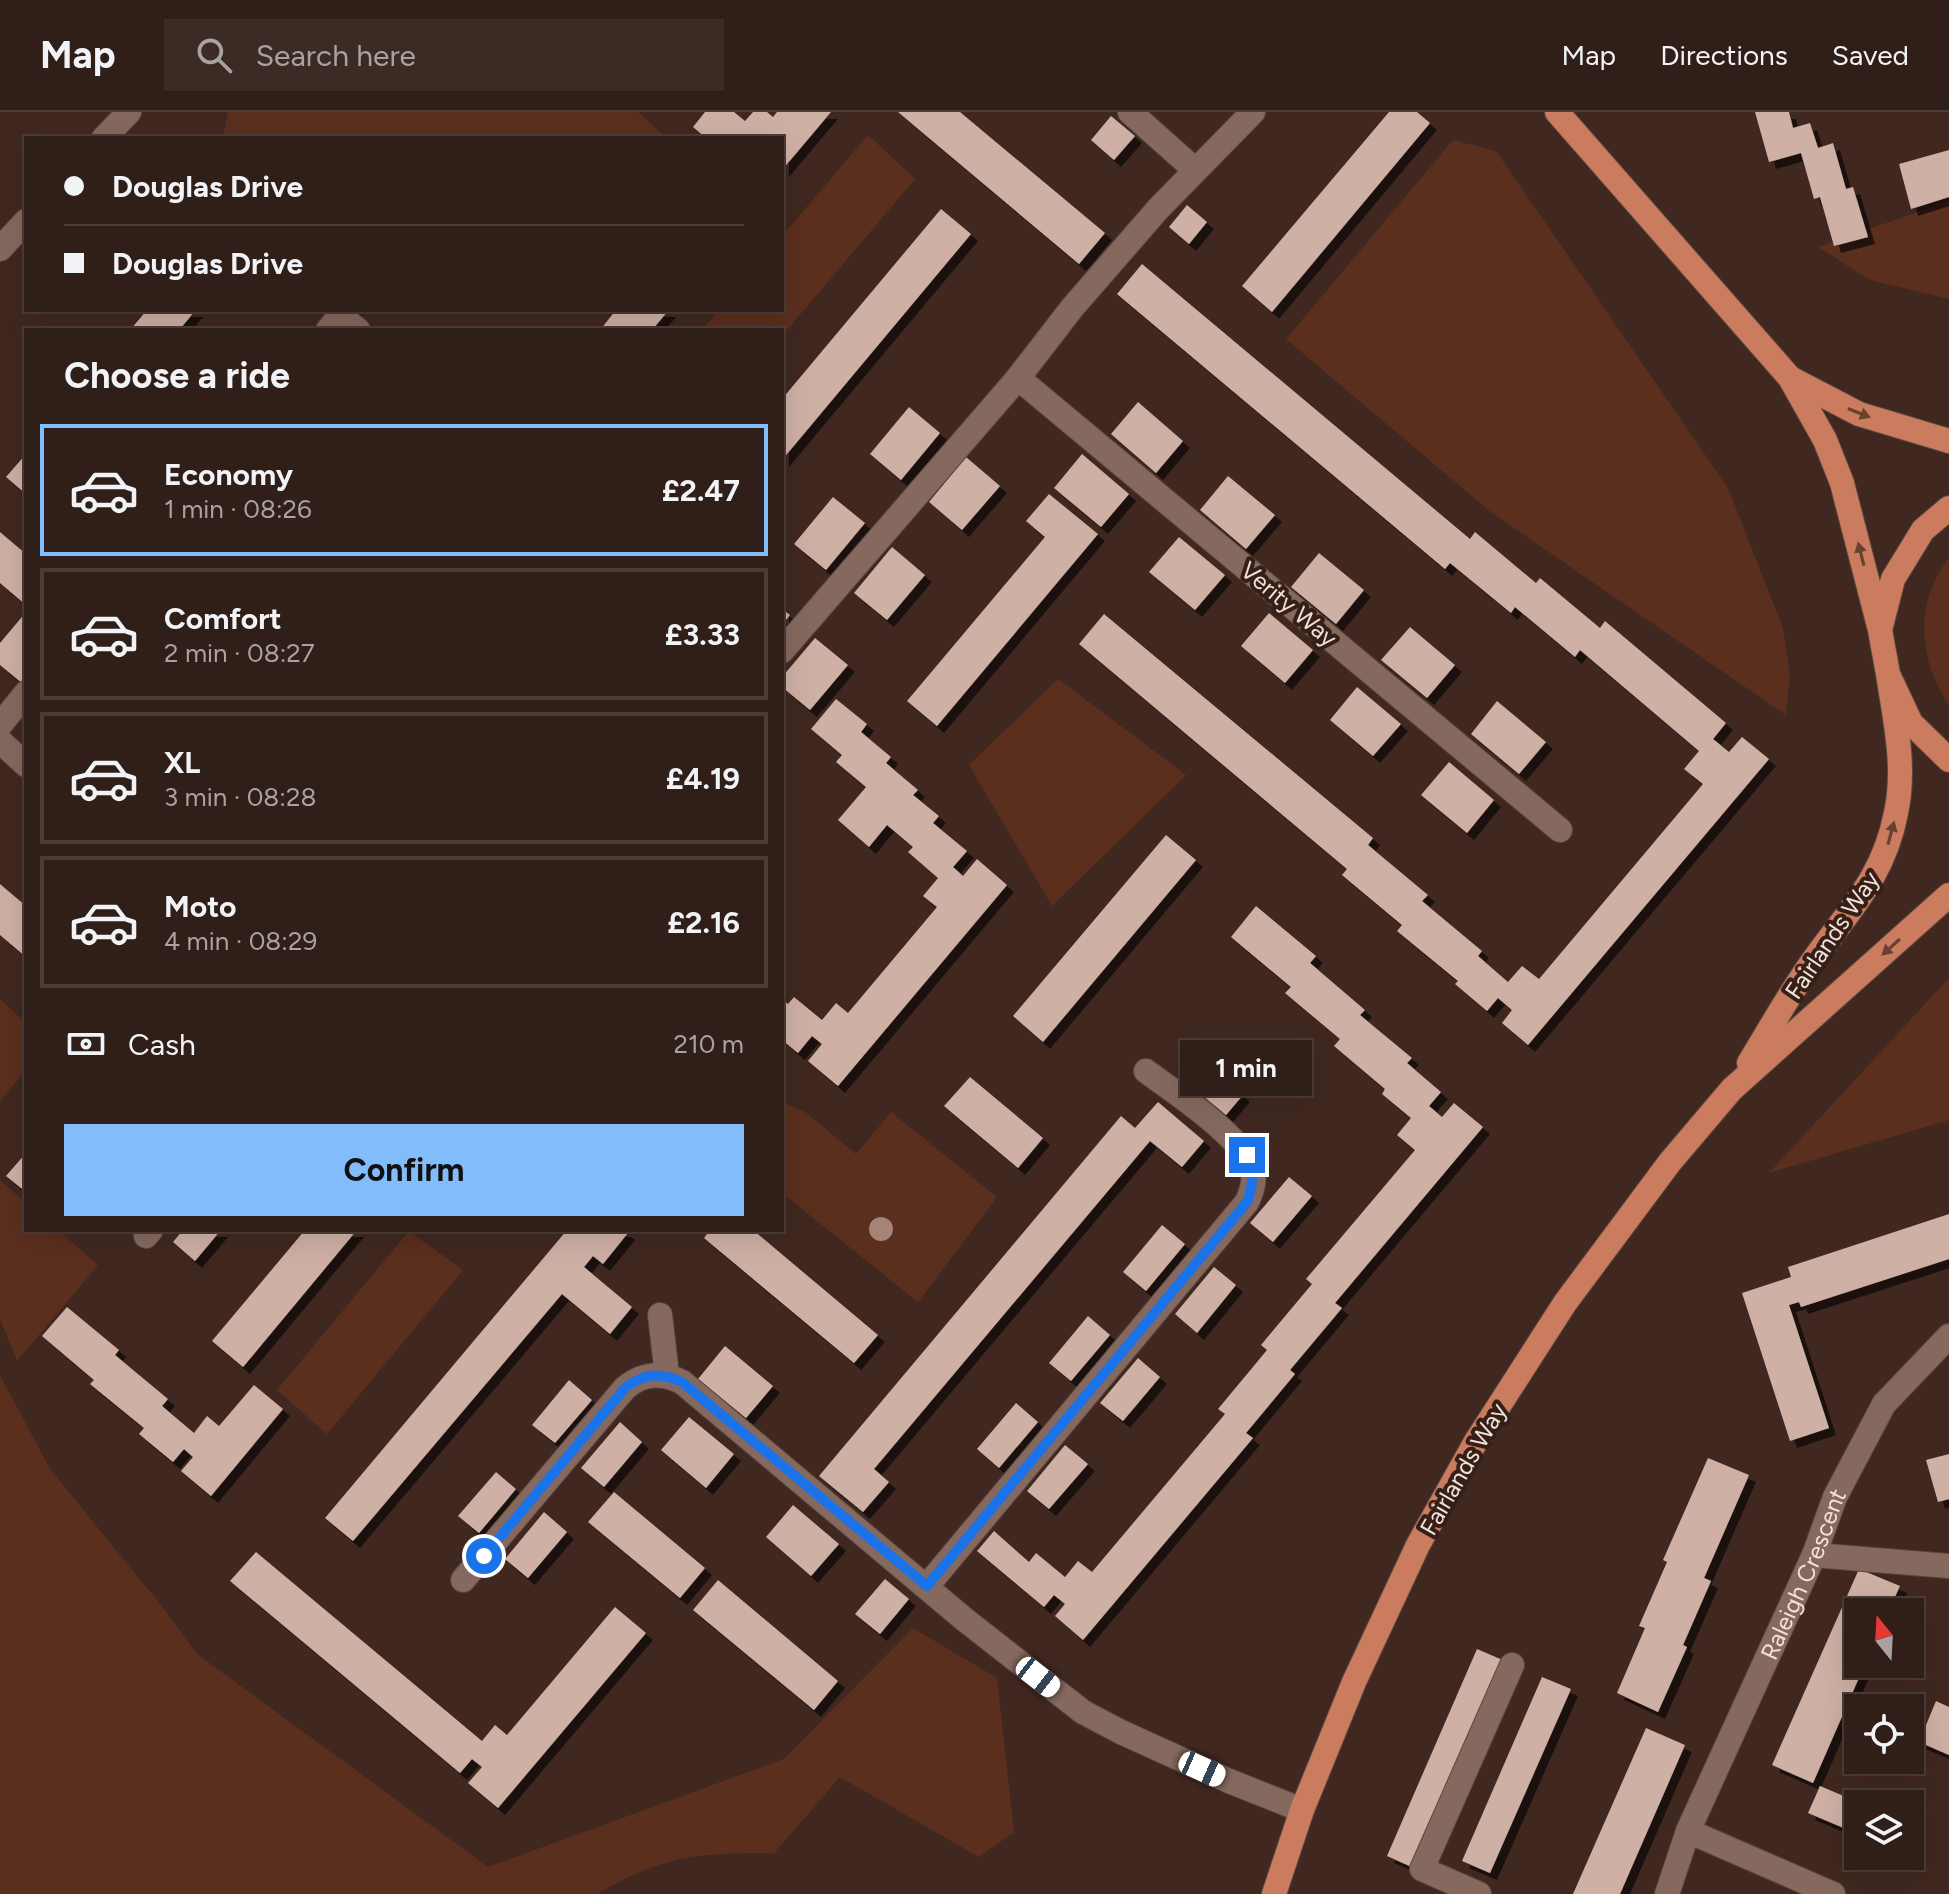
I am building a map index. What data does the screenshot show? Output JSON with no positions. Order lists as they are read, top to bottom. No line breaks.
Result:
{"streets":{"main road":["Fairlands Way"],"street":["Verity Way","Raleigh Crescent"]},"north":"top","page":{"header":"Map","search":"Search here","nav":["Map","Directions","Saved"],"banner":["Douglas Drive","Douglas Drive"],"heading":"Choose a ride","list":[{"name":"Economy","note":"1 min · 08:26","value":"£2.47"},{"name":"Comfort","note":"2 min · 08:27","value":"£3.33"},{"name":"XL","note":"3 min · 08:28","value":"£4.19"},{"name":"Moto","note":"4 min · 08:29","value":"£2.16"}],"pay":["Cash","210 m"],"bubble":"1 min","buttons":"Confirm"}}
